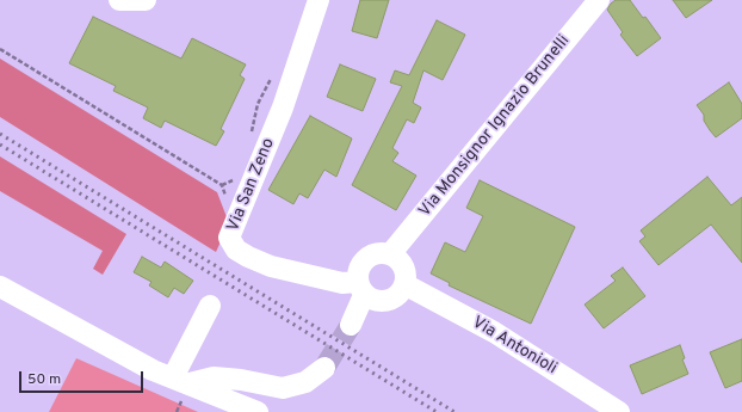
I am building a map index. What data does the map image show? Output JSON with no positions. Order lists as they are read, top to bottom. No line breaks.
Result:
{"streets":{"street":["Via Monsignor Ignazio Brunelli","Via San Zeno","Via Antonioli"]},"crossings":[["Via Monsignor Ignazio Brunelli","Via San Zeno"],["Via Monsignor Ignazio Brunelli","Via Antonioli"],["Via San Zeno","Via Antonioli"]],"scale_bar":"50 m"}
